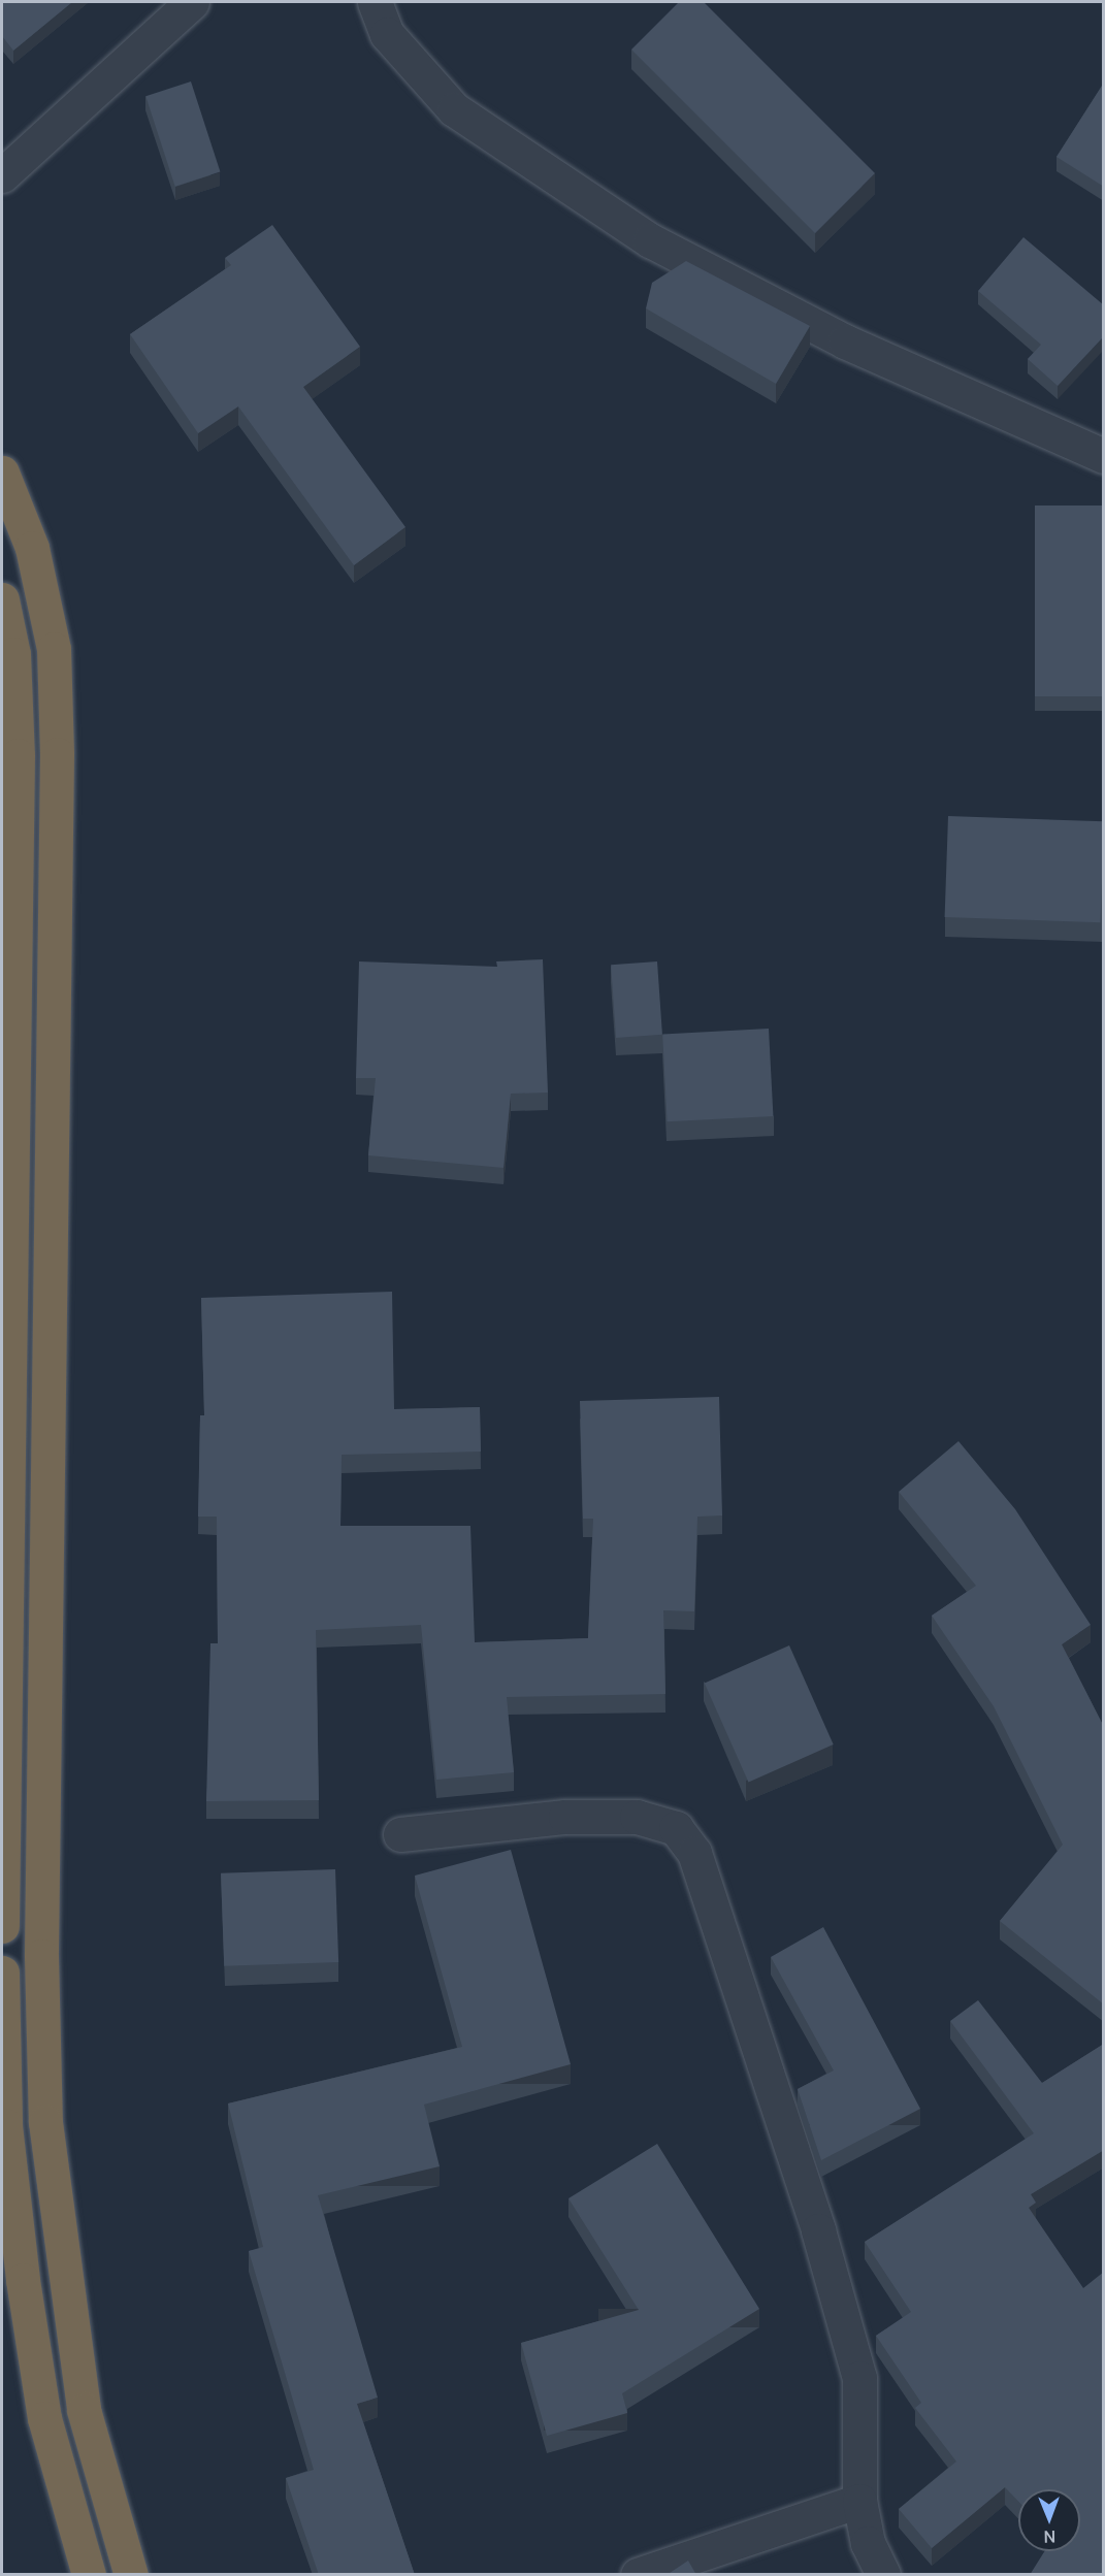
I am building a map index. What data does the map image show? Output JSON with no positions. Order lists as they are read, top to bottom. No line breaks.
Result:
{"north":"bottom"}
